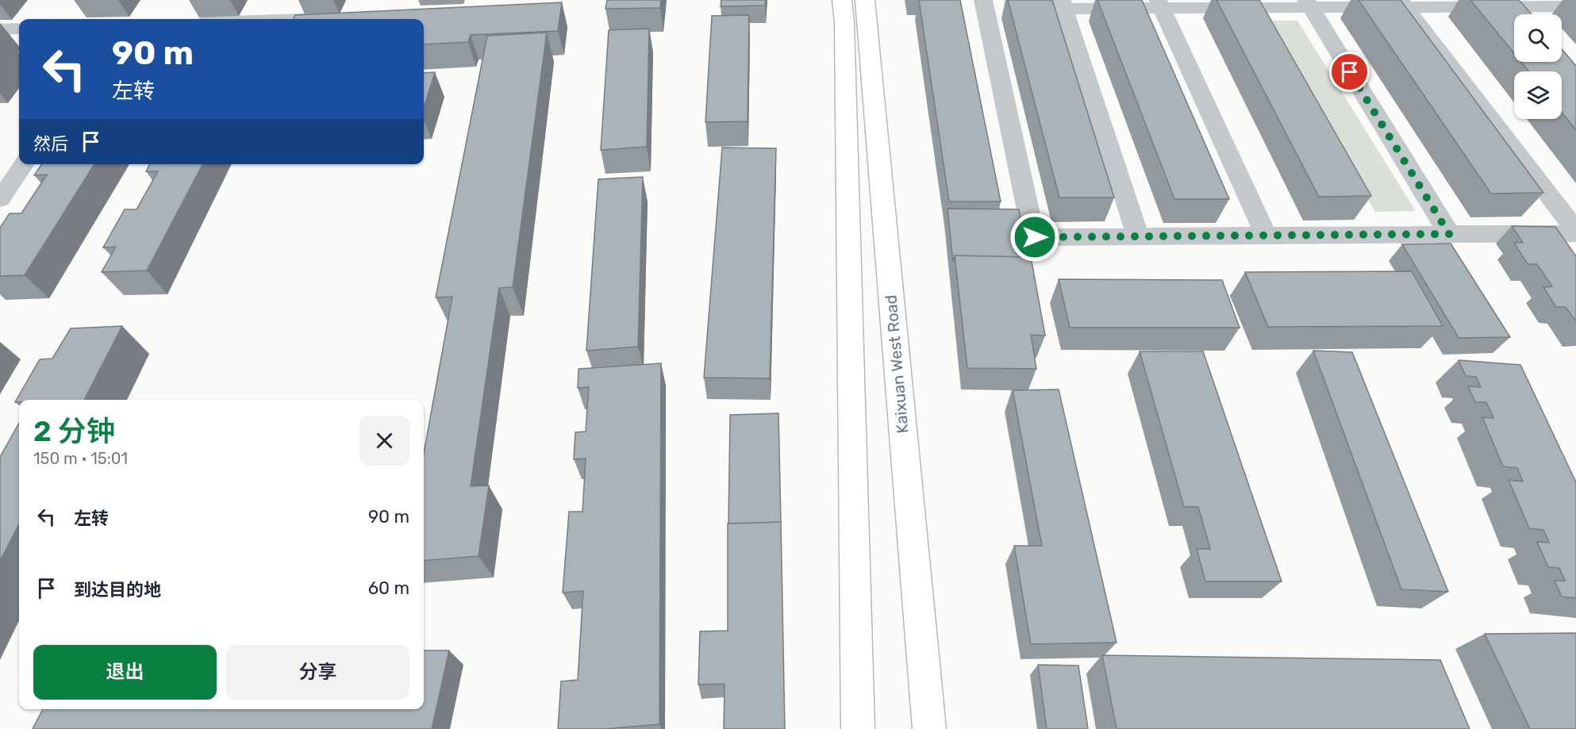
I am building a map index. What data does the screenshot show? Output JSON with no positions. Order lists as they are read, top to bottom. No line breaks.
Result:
{"streets":{"main road":["Kaixuan West Road"]},"page":{"turn":["90 m","左转"],"then":"然后","heading":["2 分钟","150 m · 15:01"],"list":[{"name":"左转","value":"90 m"},{"name":"到达目的地","value":"60 m"}],"buttons":["退出","分享"]}}
